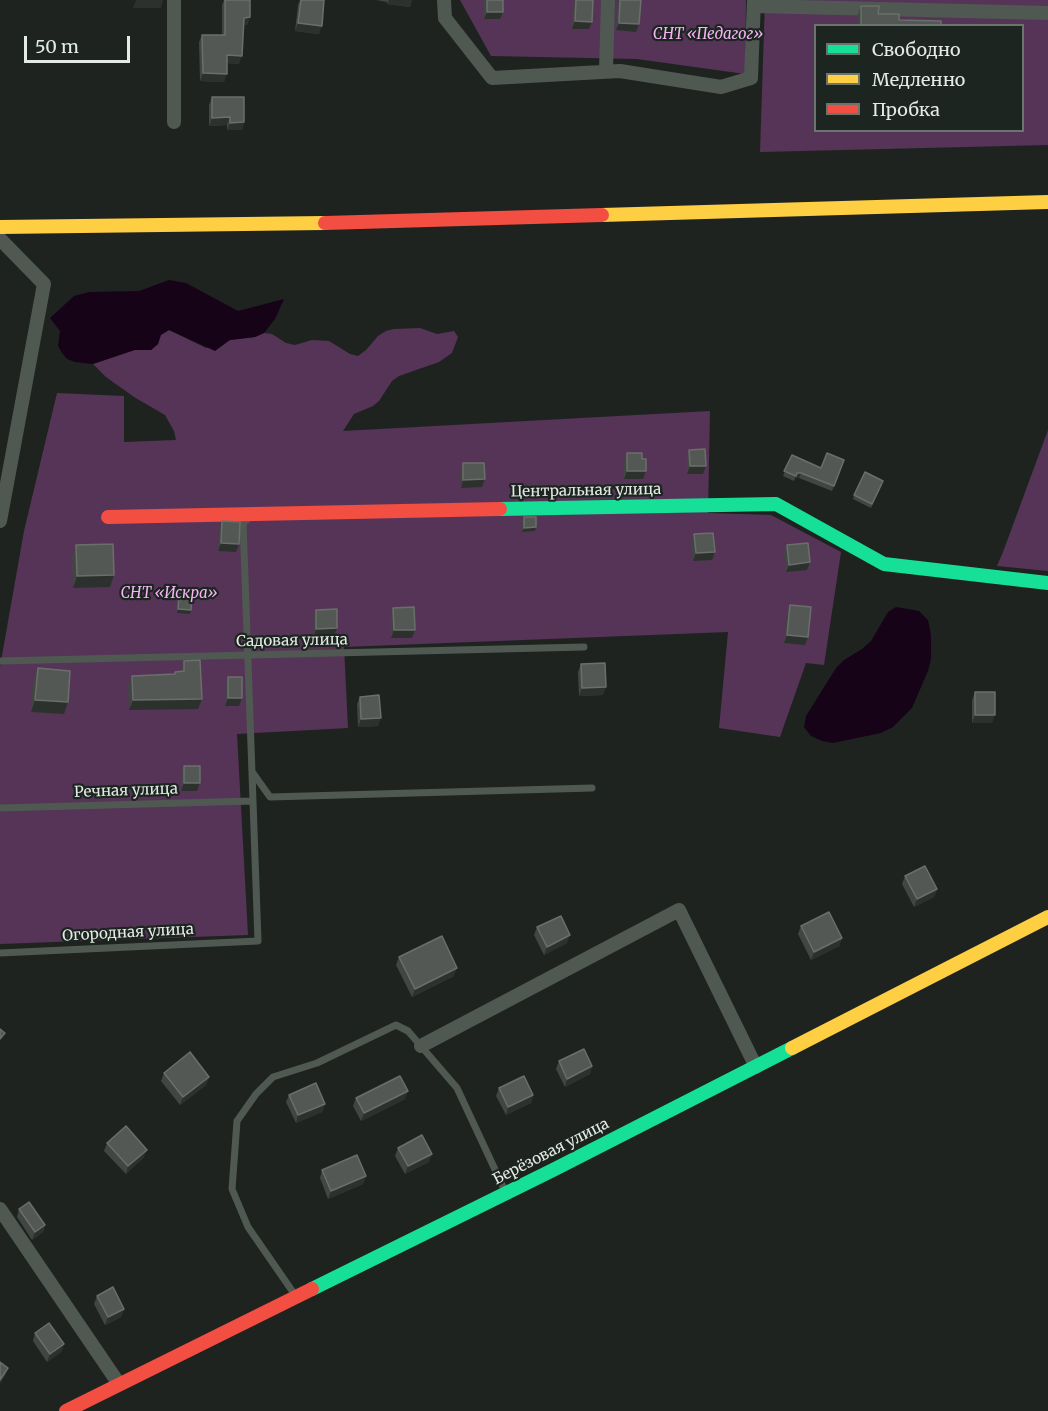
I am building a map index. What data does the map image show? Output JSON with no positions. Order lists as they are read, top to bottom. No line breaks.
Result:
{"streets":{"street":["Центральная улица","Берёзовая улица"],"lane":["Садовая улица","Речная улица","Огородная улица"]},"crossings":[["Речная улица","Огородная улица"]],"parks":["СНТ «Педагог»","СНТ «Искра»"],"legend":["Свободно","Медленно","Пробка"],"scale_bar":"50 m"}
